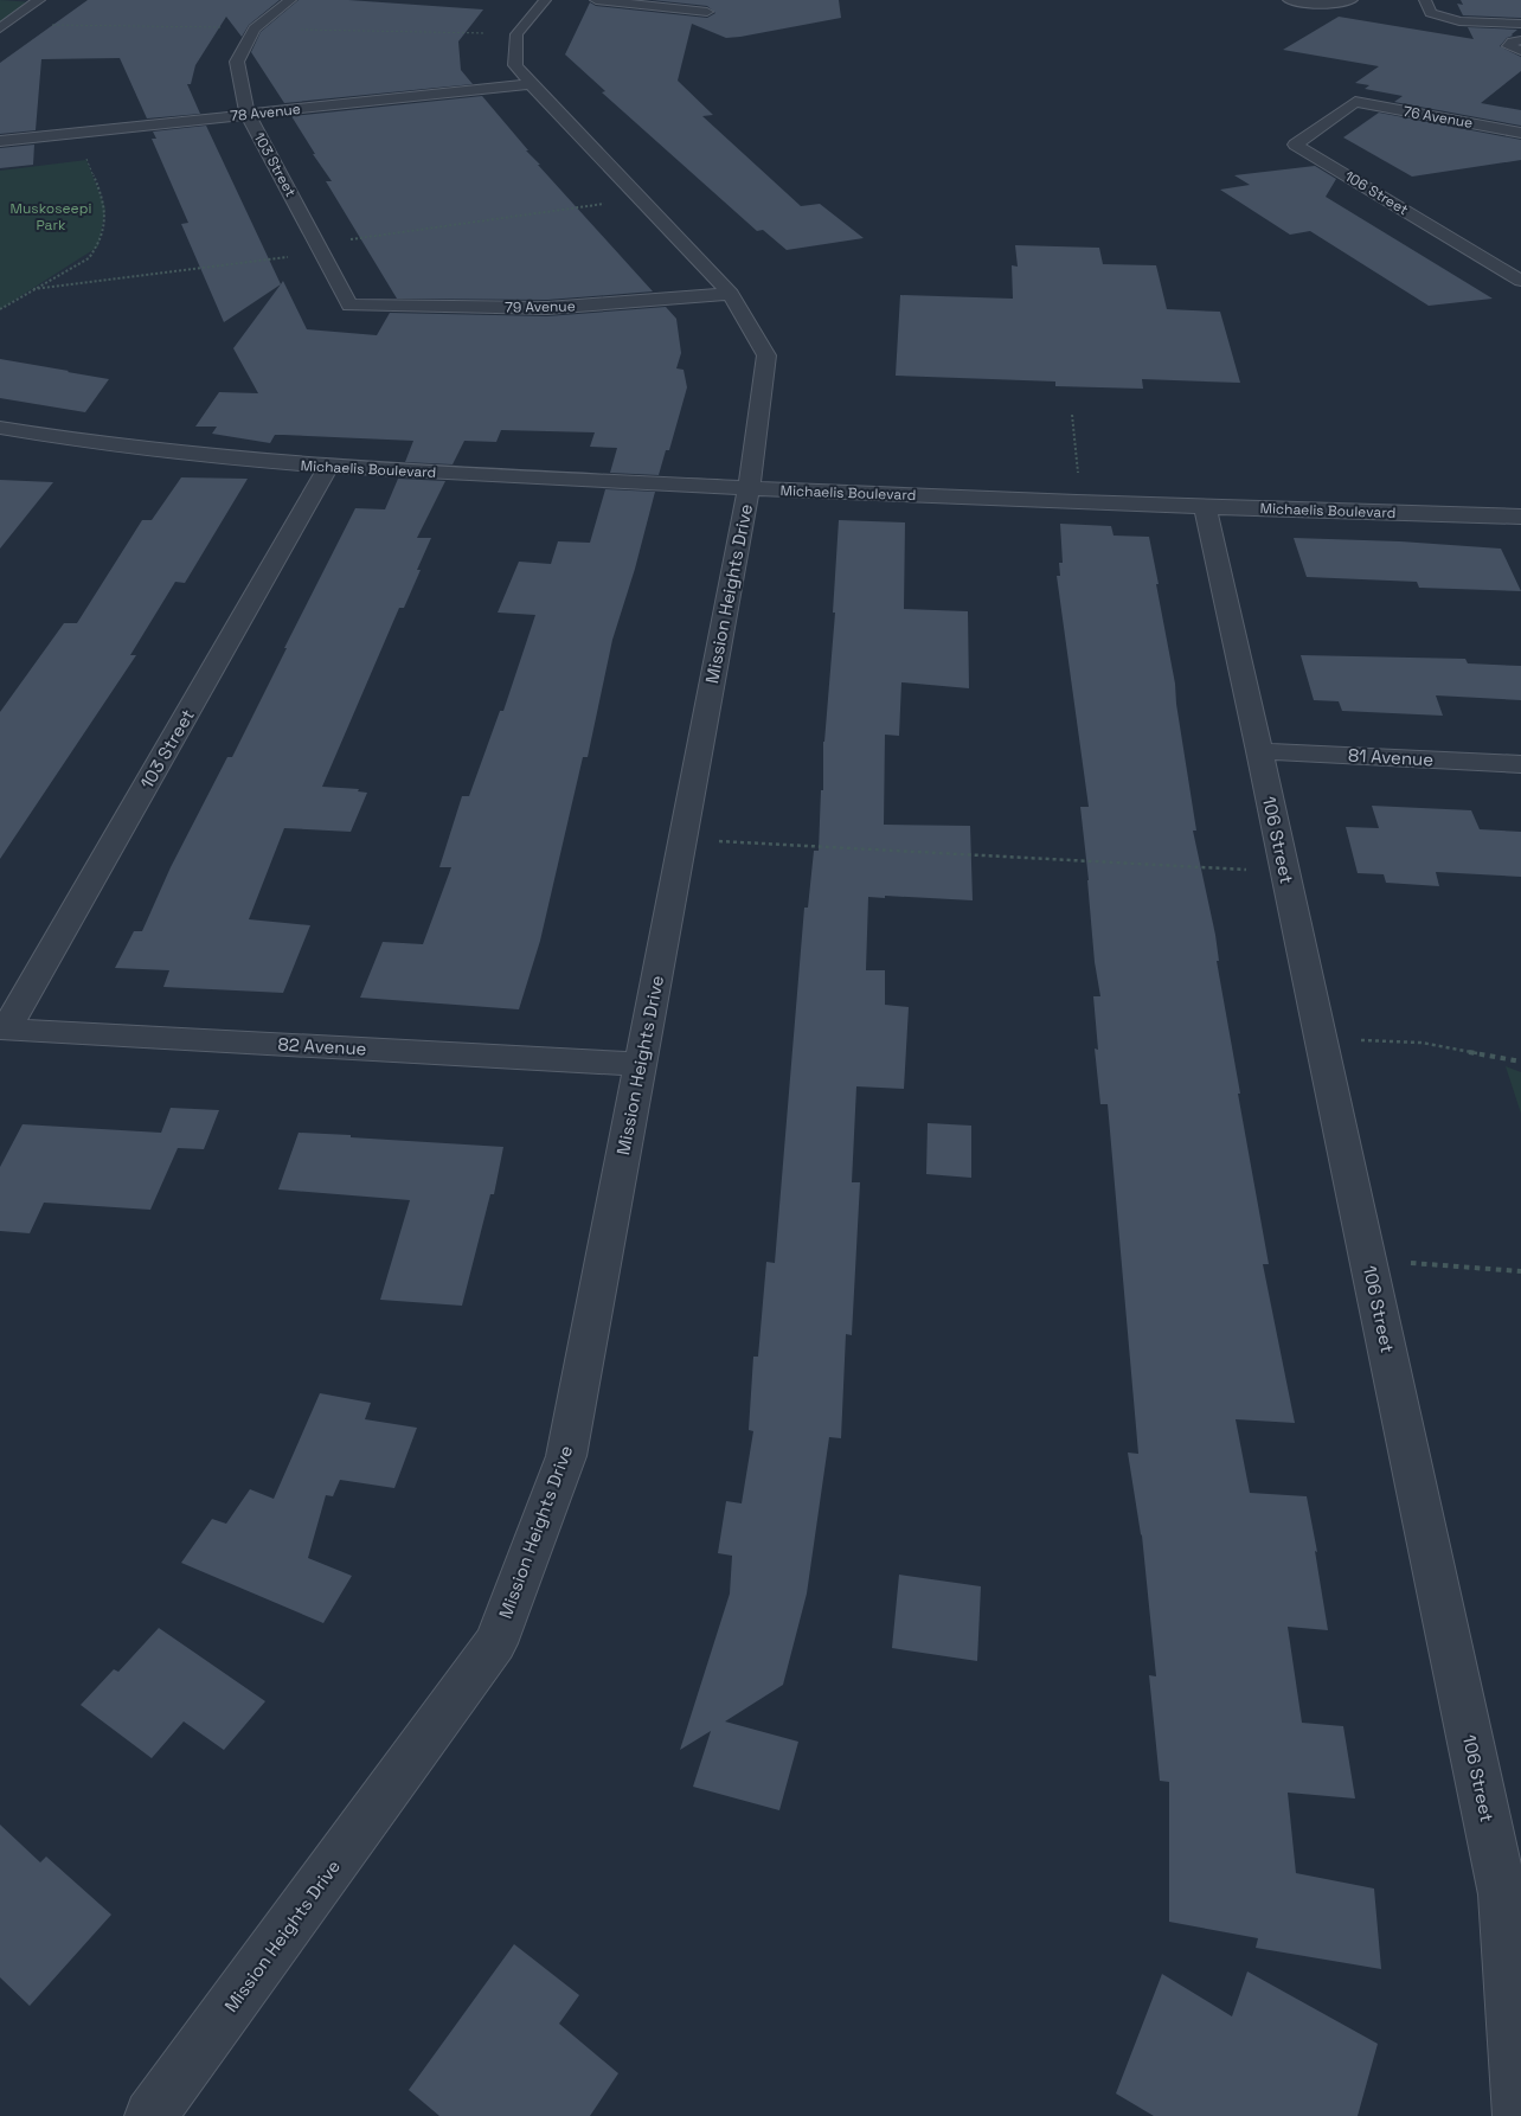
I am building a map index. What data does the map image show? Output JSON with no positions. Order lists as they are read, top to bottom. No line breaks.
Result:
{"streets":{"street":["78 Avenue","76 Avenue","103 Street","106 Street","79 Avenue","Michaelis Boulevard","Mission Heights Drive","81 Avenue","82 Avenue"]},"crossings":[["78 Avenue","103 Street"],["78 Avenue","Mission Heights Drive"],["76 Avenue","106 Street"],["103 Street","79 Avenue"],["103 Street","Michaelis Boulevard"],["103 Street","82 Avenue"],["106 Street","Michaelis Boulevard"],["106 Street","81 Avenue"],["79 Avenue","Mission Heights Drive"],["Michaelis Boulevard","Mission Heights Drive"],["Mission Heights Drive","82 Avenue"]],"parks":["Muskoseepi Park"]}
